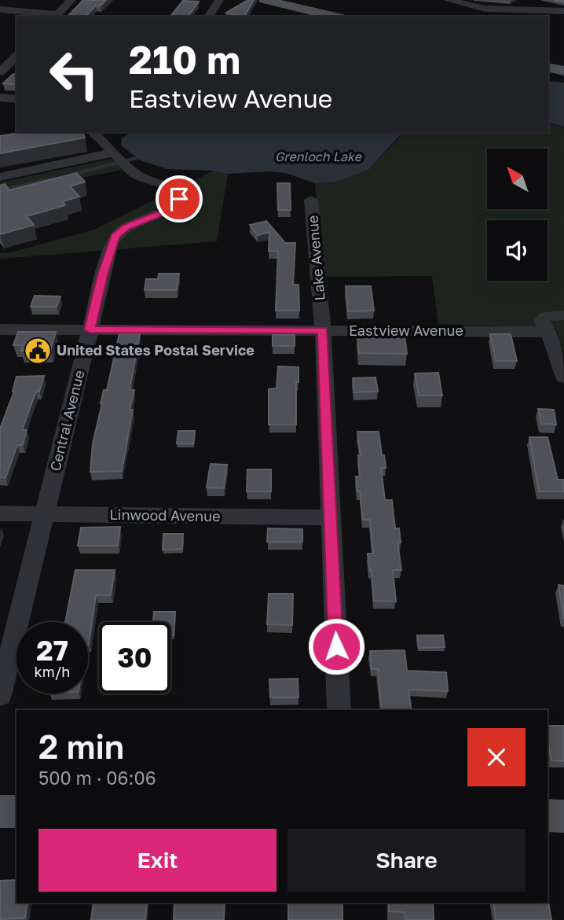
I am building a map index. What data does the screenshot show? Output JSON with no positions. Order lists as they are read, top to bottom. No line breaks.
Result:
{"streets":{"street":["Lake Avenue","Eastview Avenue","Central Avenue","Linwood Avenue"]},"crossings":[["Lake Avenue","Eastview Avenue"],["Lake Avenue","Linwood Avenue"],["Eastview Avenue","Central Avenue"],["Central Avenue","Linwood Avenue"]],"water":["Grenloch Lake"],"places":{"public building":["United States Postal Service"]},"north":"top left","page":{"turn":["210 m","Eastview Avenue"],"speed":"27 km/h","limit":"30","heading":["2 min","500 m · 06:06"],"buttons":["Exit","Share"]}}
